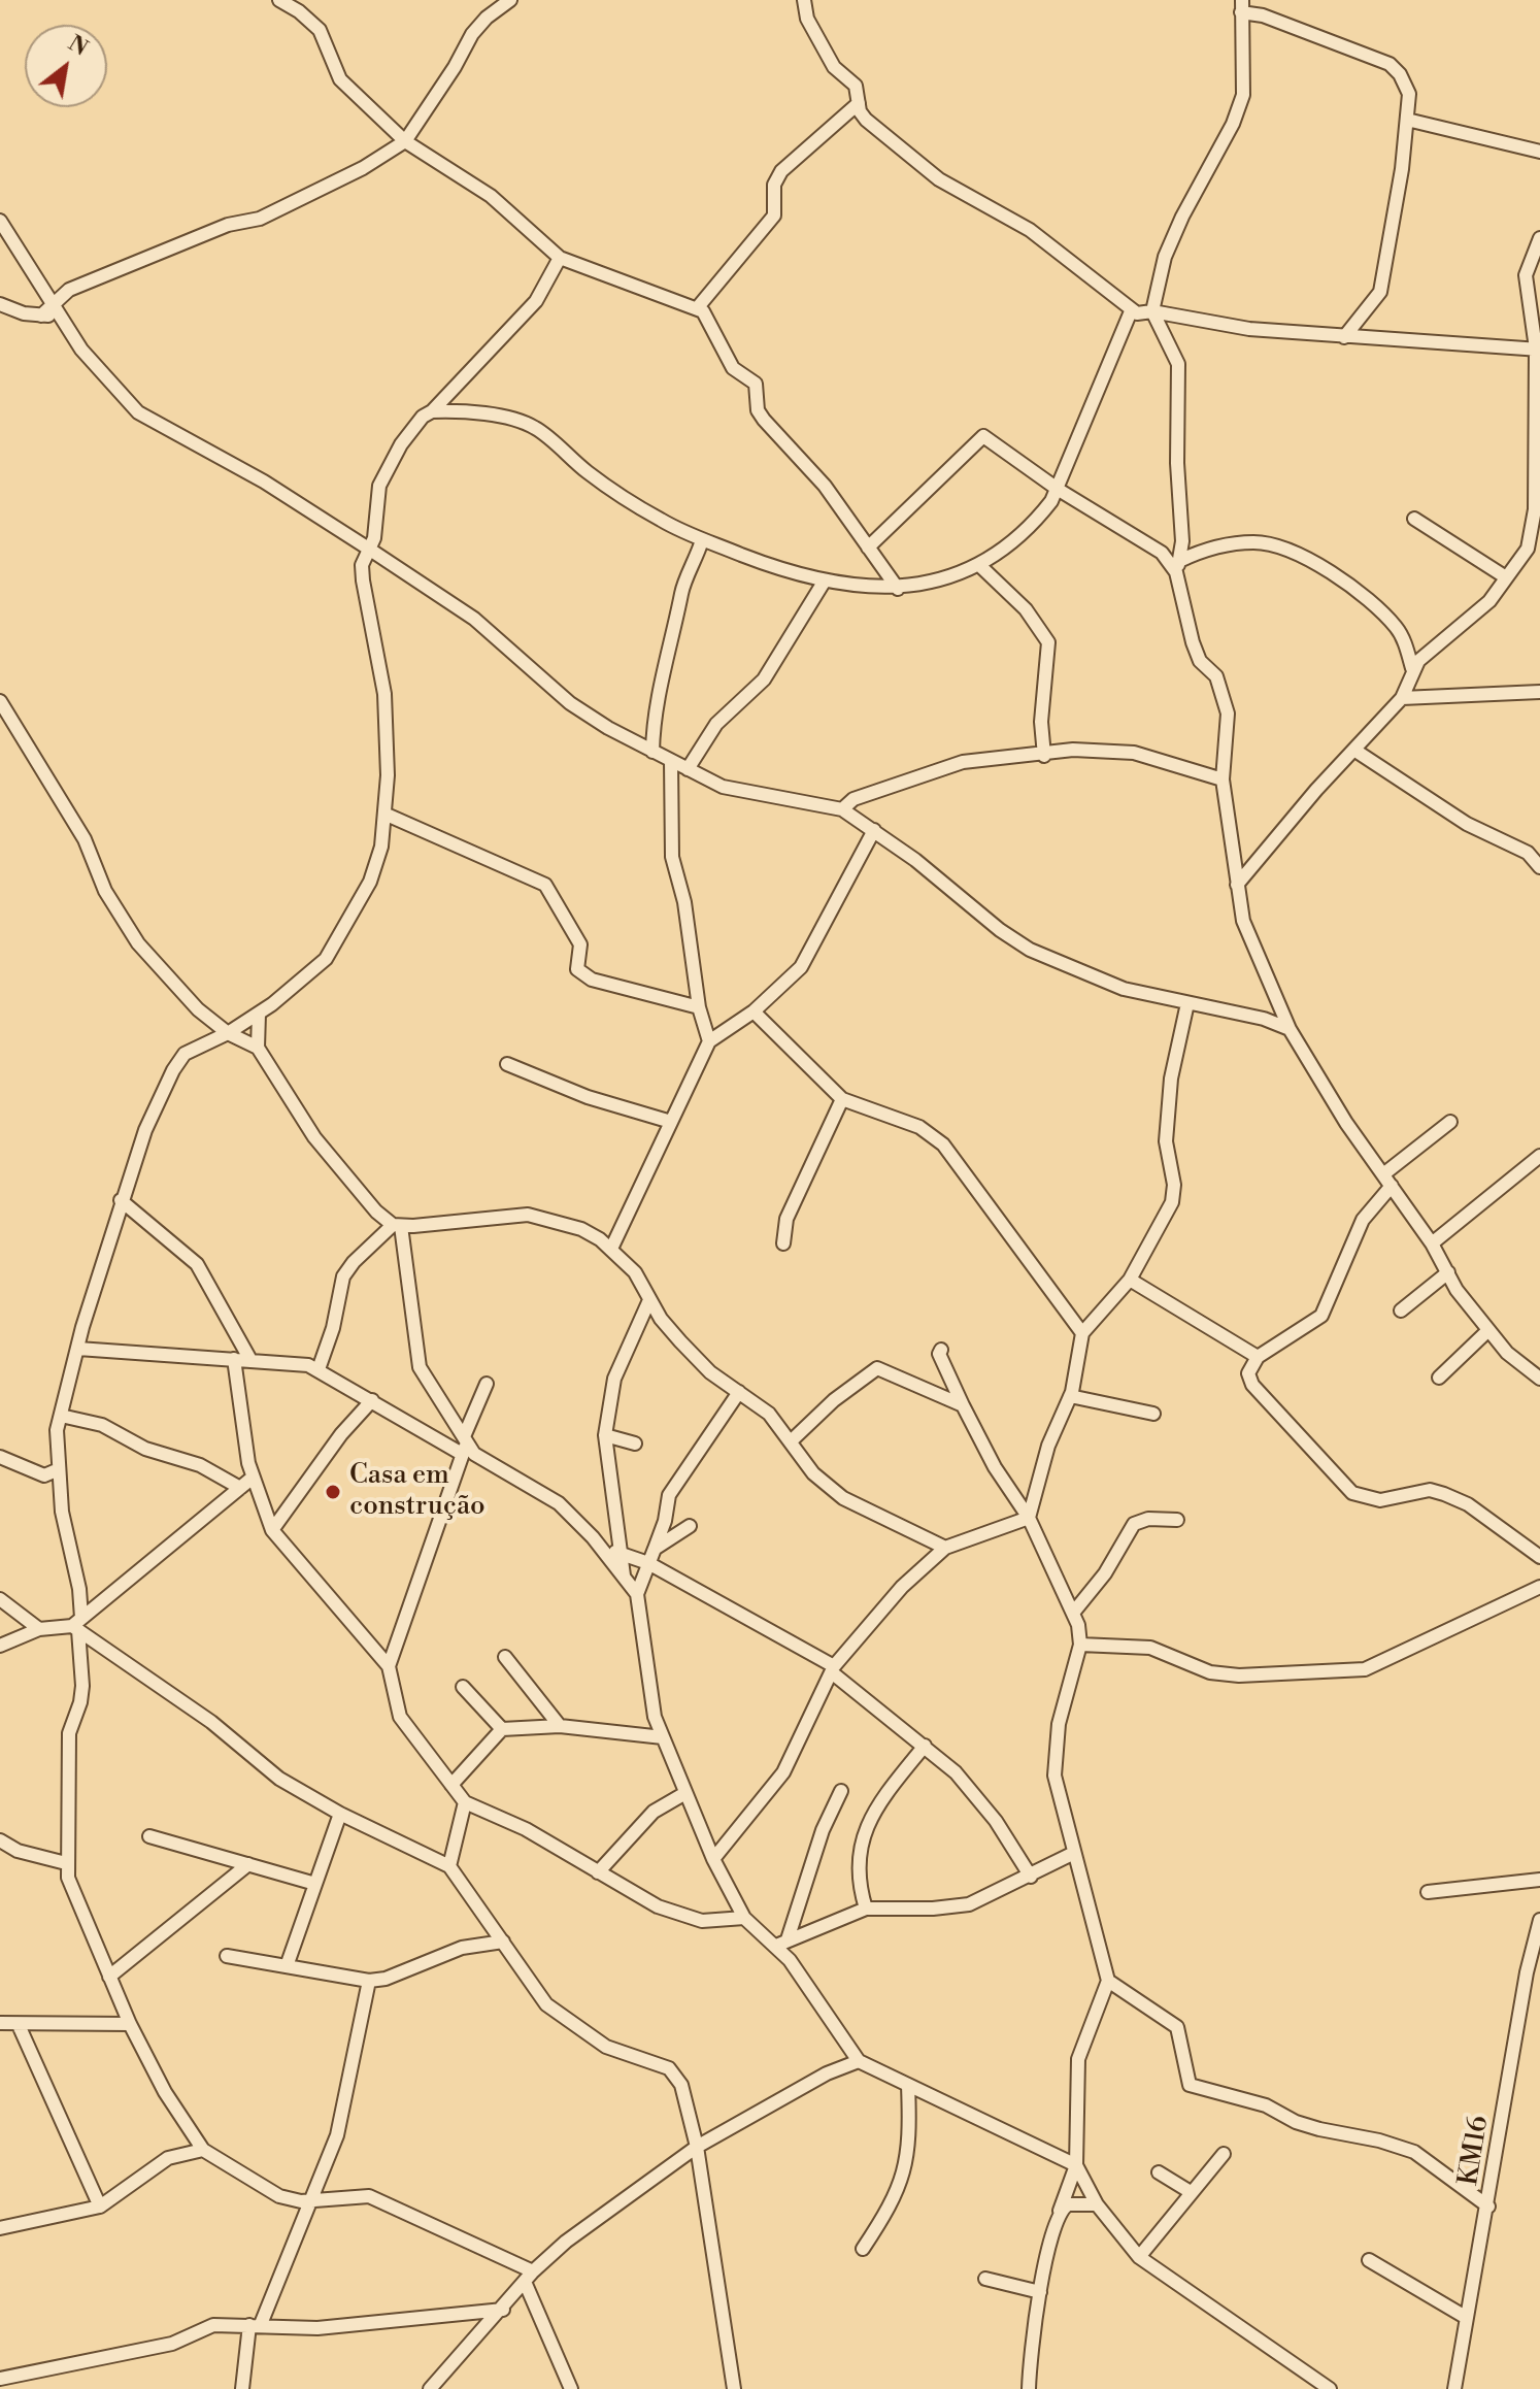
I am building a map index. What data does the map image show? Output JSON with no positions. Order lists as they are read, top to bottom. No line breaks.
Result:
{"streets":{"street":["KM16"]},"places":["Casa em construção"],"north":"top right"}
